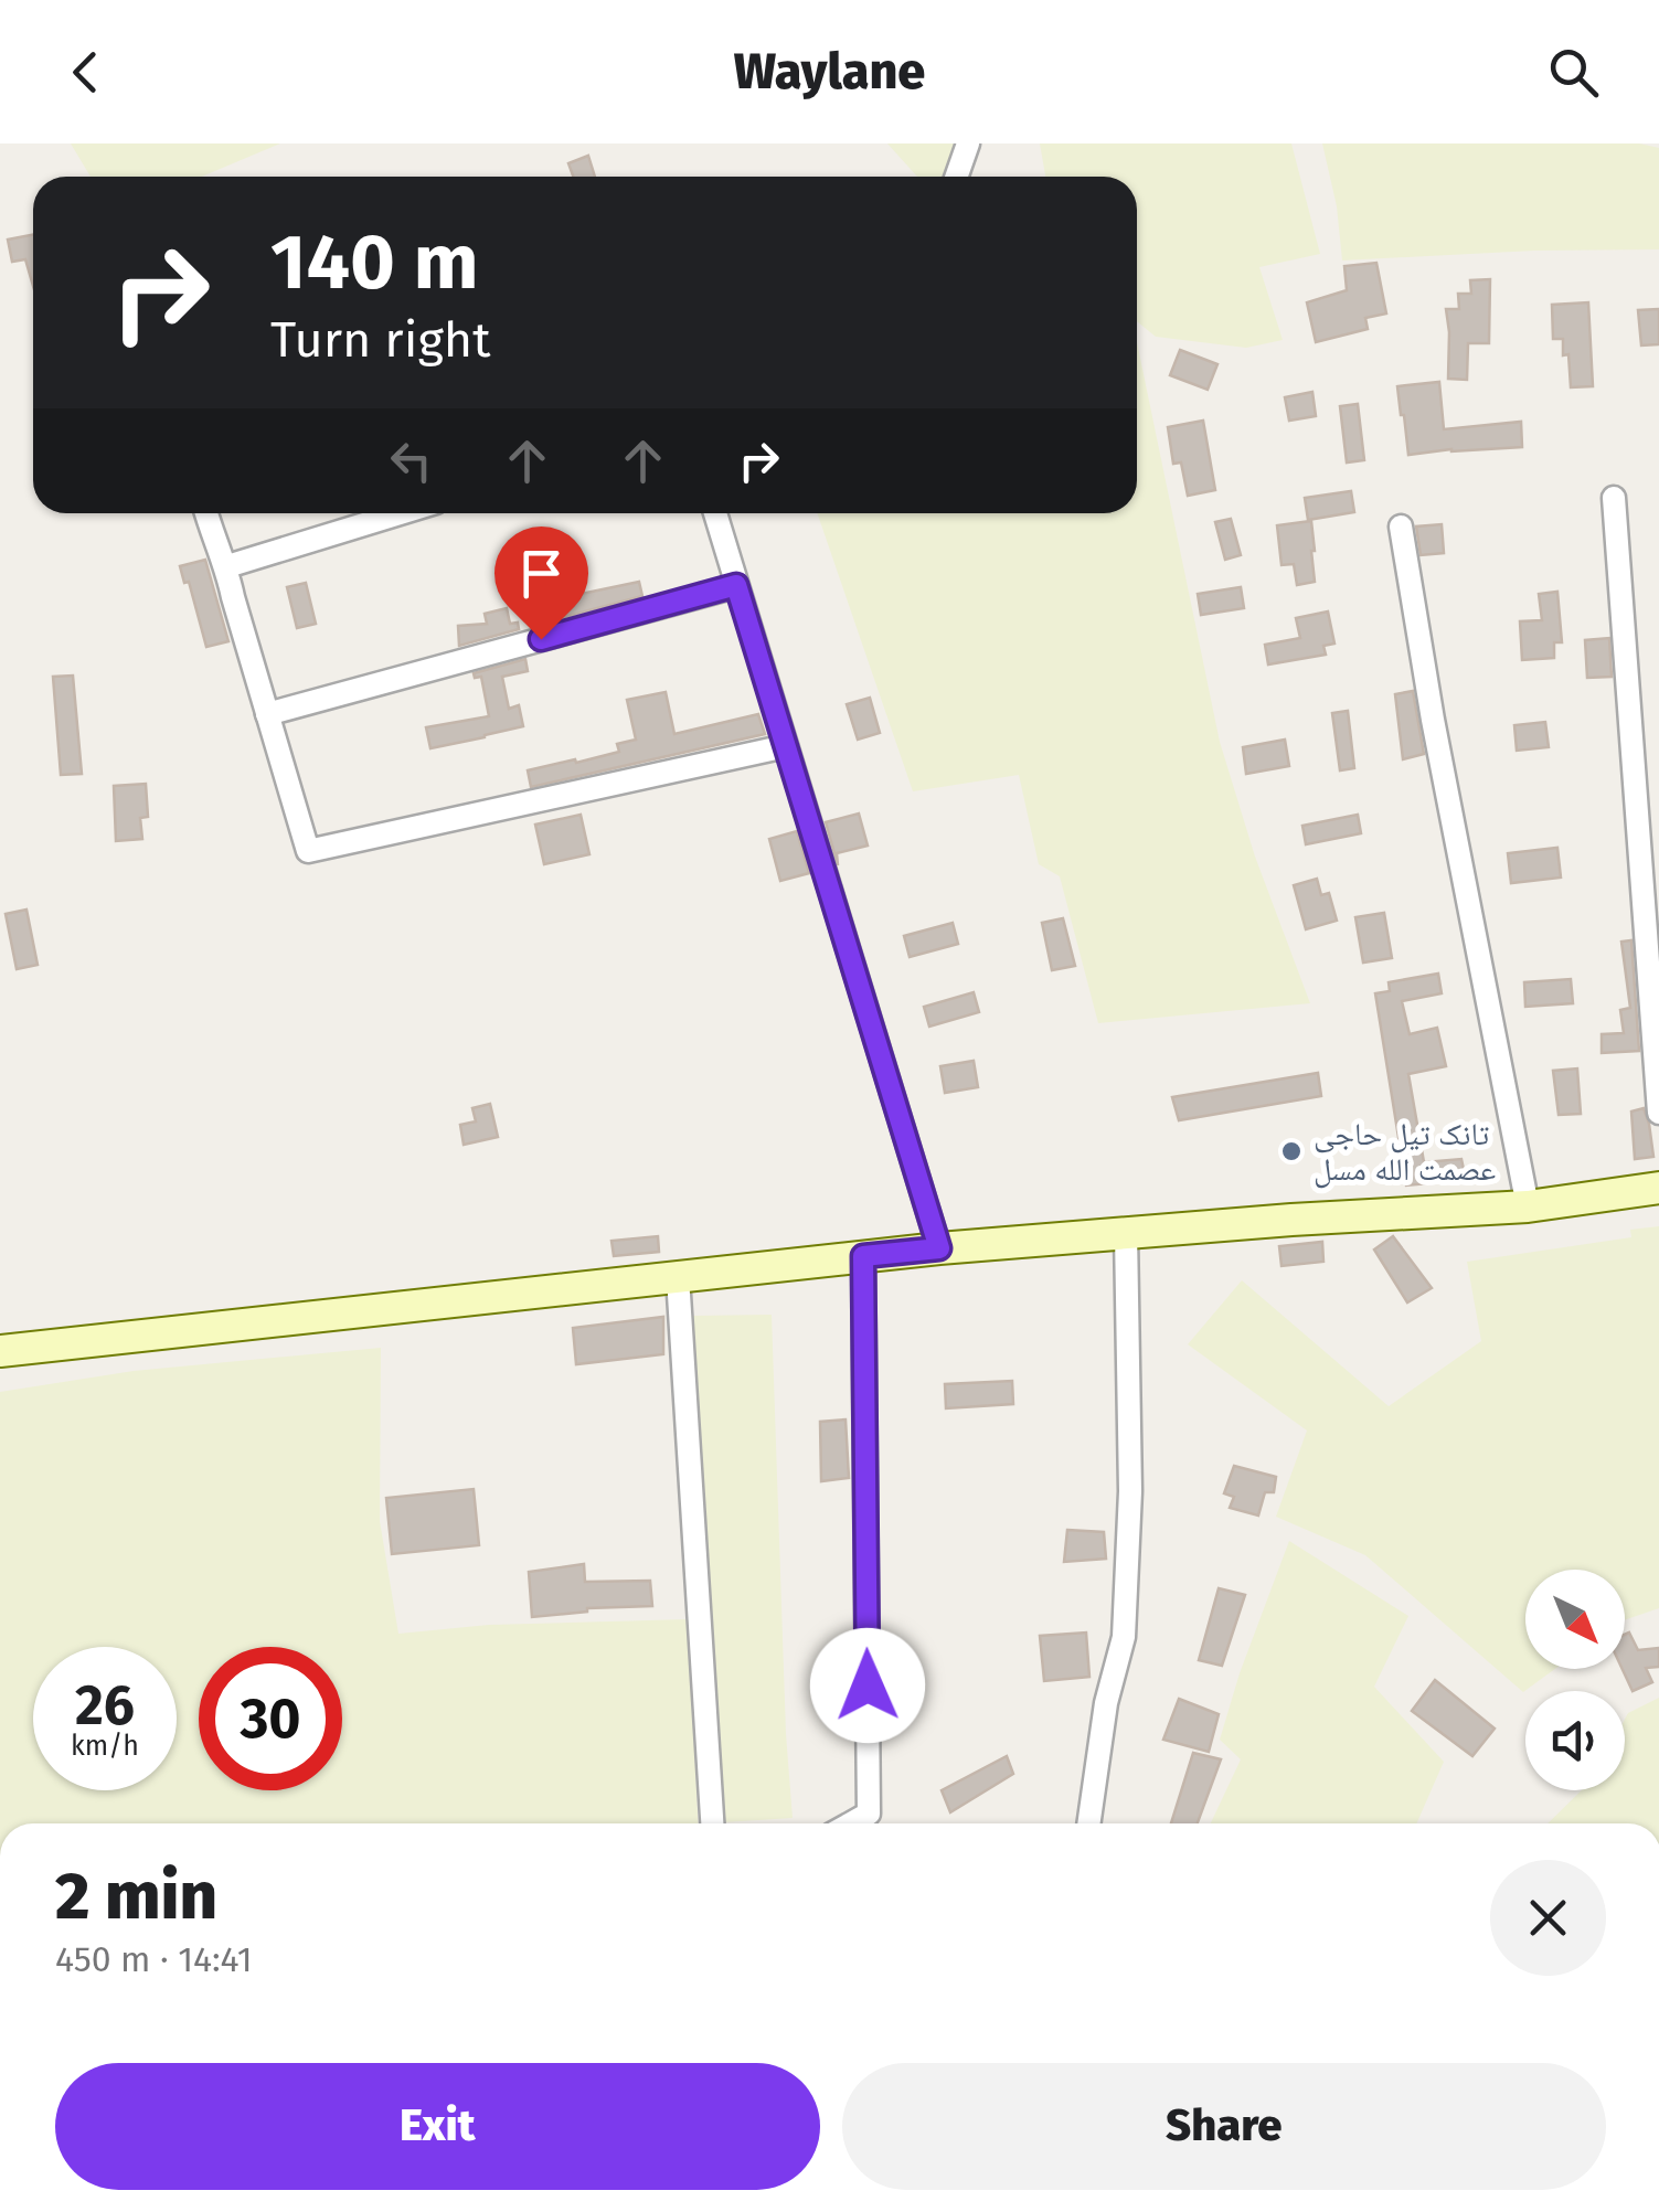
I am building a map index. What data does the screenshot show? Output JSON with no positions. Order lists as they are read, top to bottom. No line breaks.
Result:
{"places":["تانک تیل حاجی عصمت الله مسل"],"north":"bottom right","page":{"header":"Waylane","turn":["140 m","Turn right"],"speed":"26 km/h","limit":"30","heading":["2 min","450 m · 14:41"],"buttons":["Exit","Share"]}}
